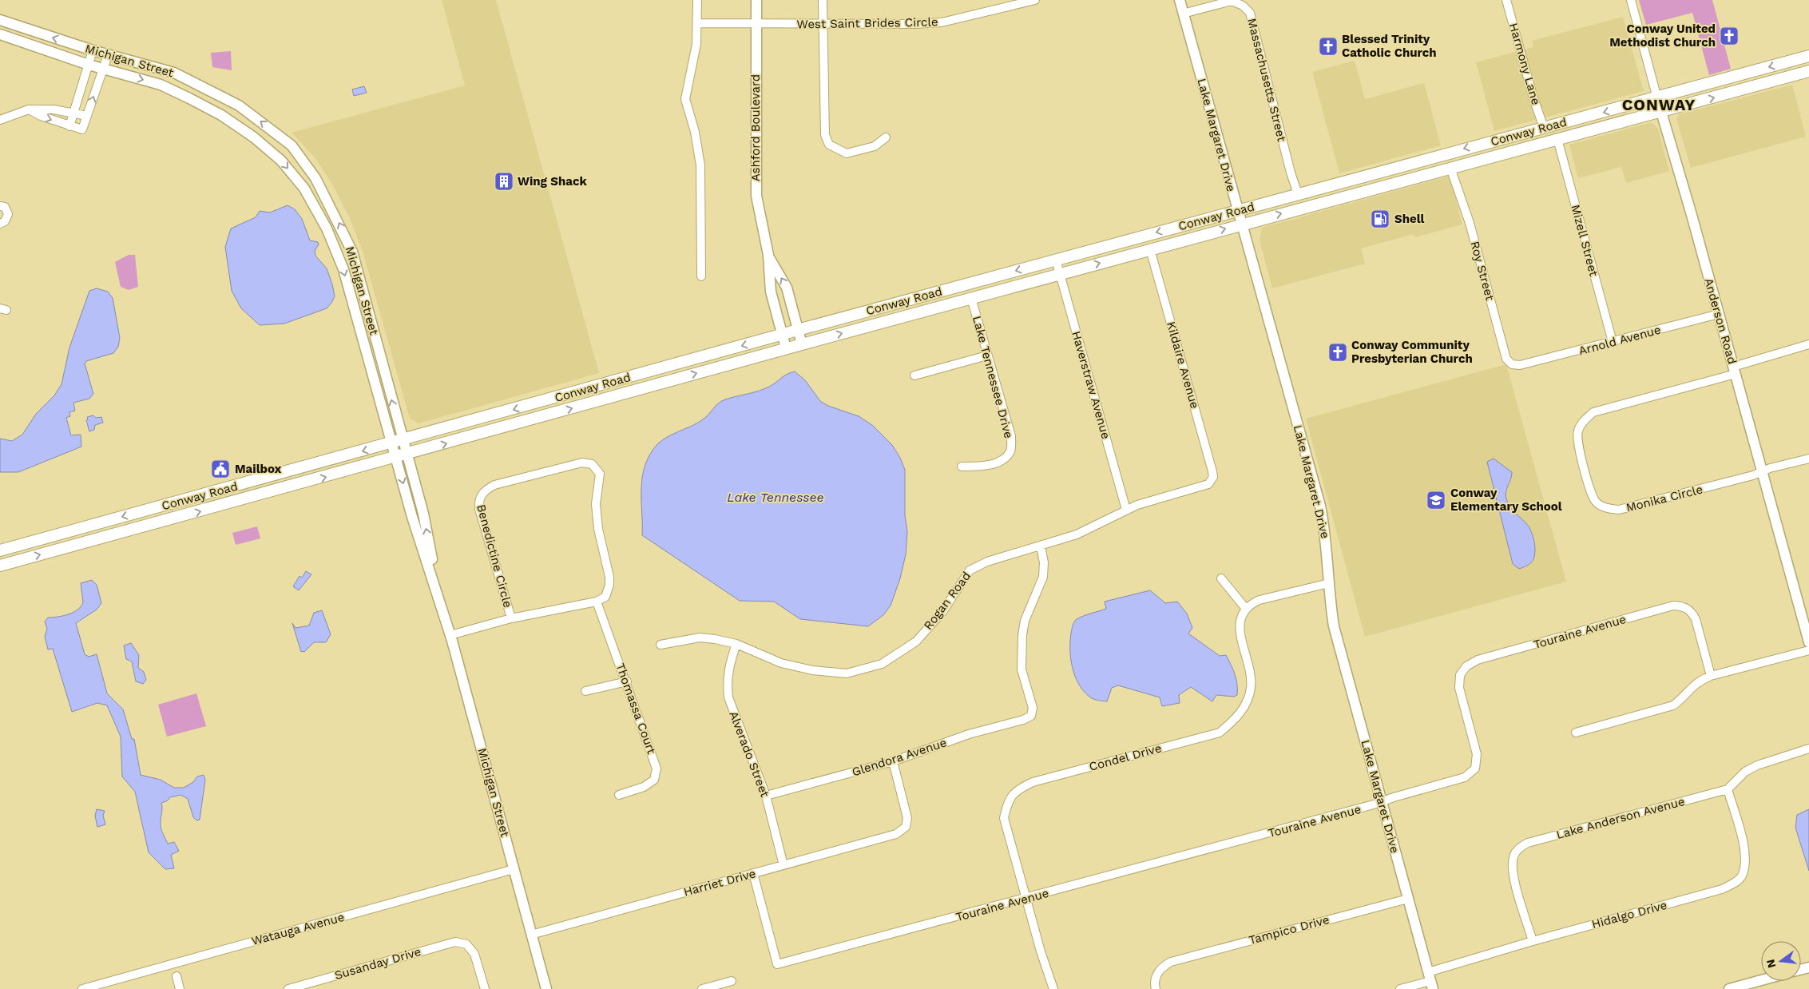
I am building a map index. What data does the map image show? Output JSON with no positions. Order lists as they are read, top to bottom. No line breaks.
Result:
{"streets":{"main road":["Conway Road"],"street":["West Saint Brides Circle","Michigan Street","Harmony Lane","Massachusetts Street","Ashford Boulevard","Lake Margaret Drive","Mizell Street","Roy Street","Anderson Road","Arnold Avenue","Kildaire Avenue","Lake Tennessee Drive","Haverstraw Avenue","Monika Circle","Benedictine Circle","Rogan Road","Touraine Avenue","Thomassa Court","Alverado Street","Glendora Avenue","Condel Drive","Lake Anderson Avenue","Harriet Drive","Hidalgo Drive","Watauga Avenue","Tampico Drive","Susanday Drive"]},"crossings":[["West Saint Brides Circle","Ashford Boulevard"],["Michigan Street","Conway Road"],["Michigan Street","Harriet Drive"],["Michigan Street","Watauga Avenue"],["Harmony Lane","Conway Road"],["Massachusetts Street","Conway Road"],["Massachusetts Street","Lake Margaret Drive"],["Ashford Boulevard","Conway Road"],["Conway Road","Lake Margaret Drive"],["Conway Road","Mizell Street"],["Conway Road","Roy Street"],["Conway Road","Anderson Road"],["Conway Road","Kildaire Avenue"],["Conway Road","Lake Tennessee Drive"],["Conway Road","Haverstraw Avenue"],["Lake Margaret Drive","Touraine Avenue"],["Lake Margaret Drive","Hidalgo Drive"],["Lake Margaret Drive","Tampico Drive"],["Mizell Street","Arnold Avenue"],["Roy Street","Arnold Avenue"],["Anderson Road","Arnold Avenue"],["Anderson Road","Monika Circle"],["Kildaire Avenue","Rogan Road"],["Haverstraw Avenue","Rogan Road"],["Benedictine Circle","Thomassa Court"],["Rogan Road","Alverado Street"],["Rogan Road","Glendora Avenue"],["Touraine Avenue","Condel Drive"],["Touraine Avenue","Harriet Drive"],["Alverado Street","Glendora Avenue"],["Alverado Street","Harriet Drive"],["Glendora Avenue","Harriet Drive"],["Lake Anderson Avenue","Hidalgo Drive"]],"districts":["CONWAY"],"water":["Lake Tennessee"],"places":{"church":["Conway United Methodist Church","Blessed Trinity Catholic Church","Conway Community Presbyterian Church"],"building":["Wing Shack"],"fuel station":["Shell"],"public building":["Mailbox"],"school or university":["Conway Elementary School"]},"north":"left"}
